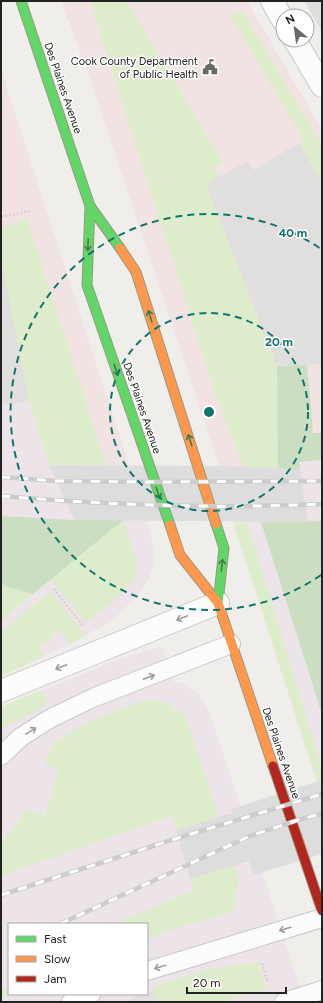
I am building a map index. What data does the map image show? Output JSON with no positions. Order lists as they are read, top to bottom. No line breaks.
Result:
{"streets":{"main road":["Des Plaines Avenue"]},"places":{"public building":["Cook County Department of Public Health"]},"legend":["Fast","Slow","Jam"],"scale_bar":"20 m","north":"top left","rings":["40 m","20 m"]}
